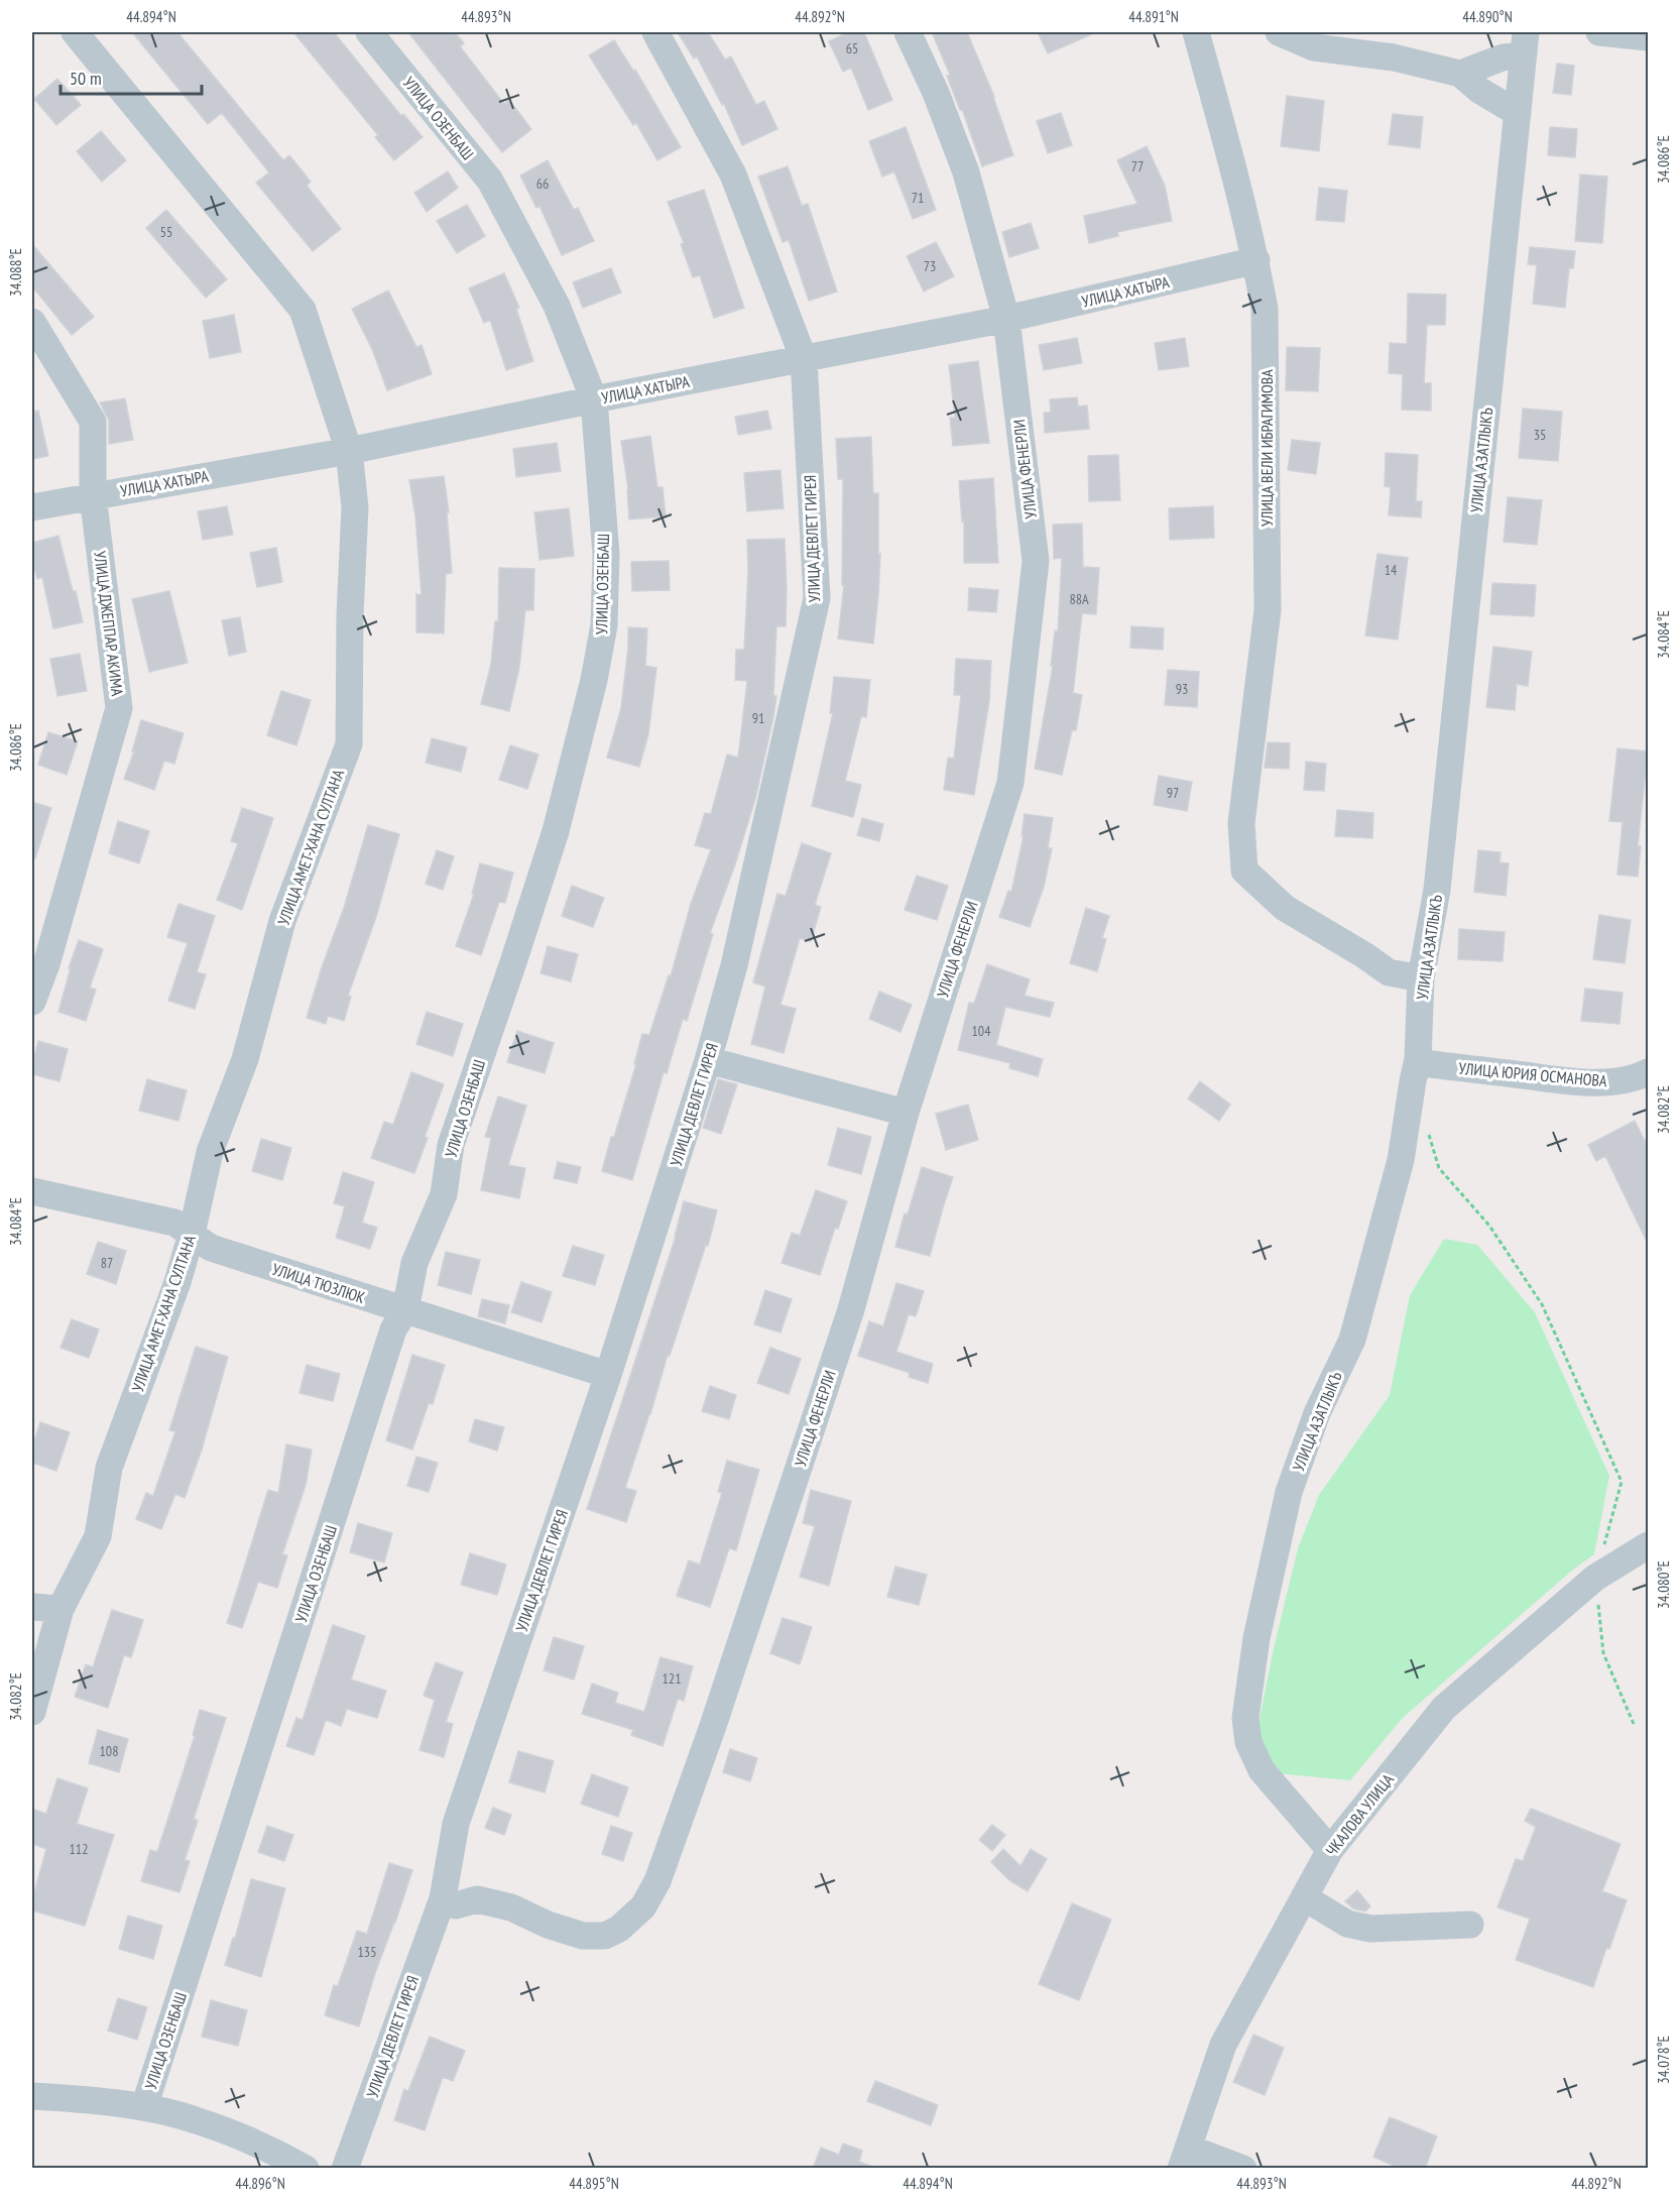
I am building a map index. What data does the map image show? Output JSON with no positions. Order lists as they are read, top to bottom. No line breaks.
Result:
{"streets":{"street":["УЛИЦА ОЗЕНБАШ","УЛИЦА ХАТЫРА","УЛИЦА ВЕЛИ ИБРАГИМОВА","УЛИЦА АЗАТЛЫКЪ","УЛИЦА ФЕНЕРЛИ","УЛИЦА ДЕВЛЕТ ГИРЕЯ","УЛИЦА ДЖЕППАР АКИМА","УЛИЦА АМЕТ-ХАНА СУЛТАНА","УЛИЦА ЮРИЯ ОСМАНОВА","УЛИЦА ТЮЗЛЮК","ЧКАЛОВА УЛИЦА"]},"crossings":[["УЛИЦА ОЗЕНБАШ","УЛИЦА ХАТЫРА"],["УЛИЦА ОЗЕНБАШ","УЛИЦА ТЮЗЛЮК"],["УЛИЦА ХАТЫРА","УЛИЦА ВЕЛИ ИБРАГИМОВА"],["УЛИЦА ХАТЫРА","УЛИЦА ФЕНЕРЛИ"],["УЛИЦА ХАТЫРА","УЛИЦА ДЕВЛЕТ ГИРЕЯ"],["УЛИЦА ХАТЫРА","УЛИЦА ДЖЕППАР АКИМА"],["УЛИЦА ХАТЫРА","УЛИЦА АМЕТ-ХАНА СУЛТАНА"],["УЛИЦА ВЕЛИ ИБРАГИМОВА","УЛИЦА АЗАТЛЫКЪ"],["УЛИЦА АЗАТЛЫКЪ","УЛИЦА ЮРИЯ ОСМАНОВА"],["УЛИЦА АЗАТЛЫКЪ","ЧКАЛОВА УЛИЦА"],["УЛИЦА ФЕНЕРЛИ","УЛИЦА ДЕВЛЕТ ГИРЕЯ"],["УЛИЦА ДЕВЛЕТ ГИРЕЯ","УЛИЦА ТЮЗЛЮК"],["УЛИЦА АМЕТ-ХАНА СУЛТАНА","УЛИЦА ТЮЗЛЮК"]],"house_numbers":["65","77","66","71","55","73","35","14","88А","93","91","97","104","87","121","108","112","135"],"scale_bar":"50 m","coordinates":["44.894°N","44.893°N","44.892°N","44.891°N","44.890°N","34.086°E","34.088°E","34.084°E","34.082°E","34.080°E","34.078°E","44.896°N","44.895°N"]}
